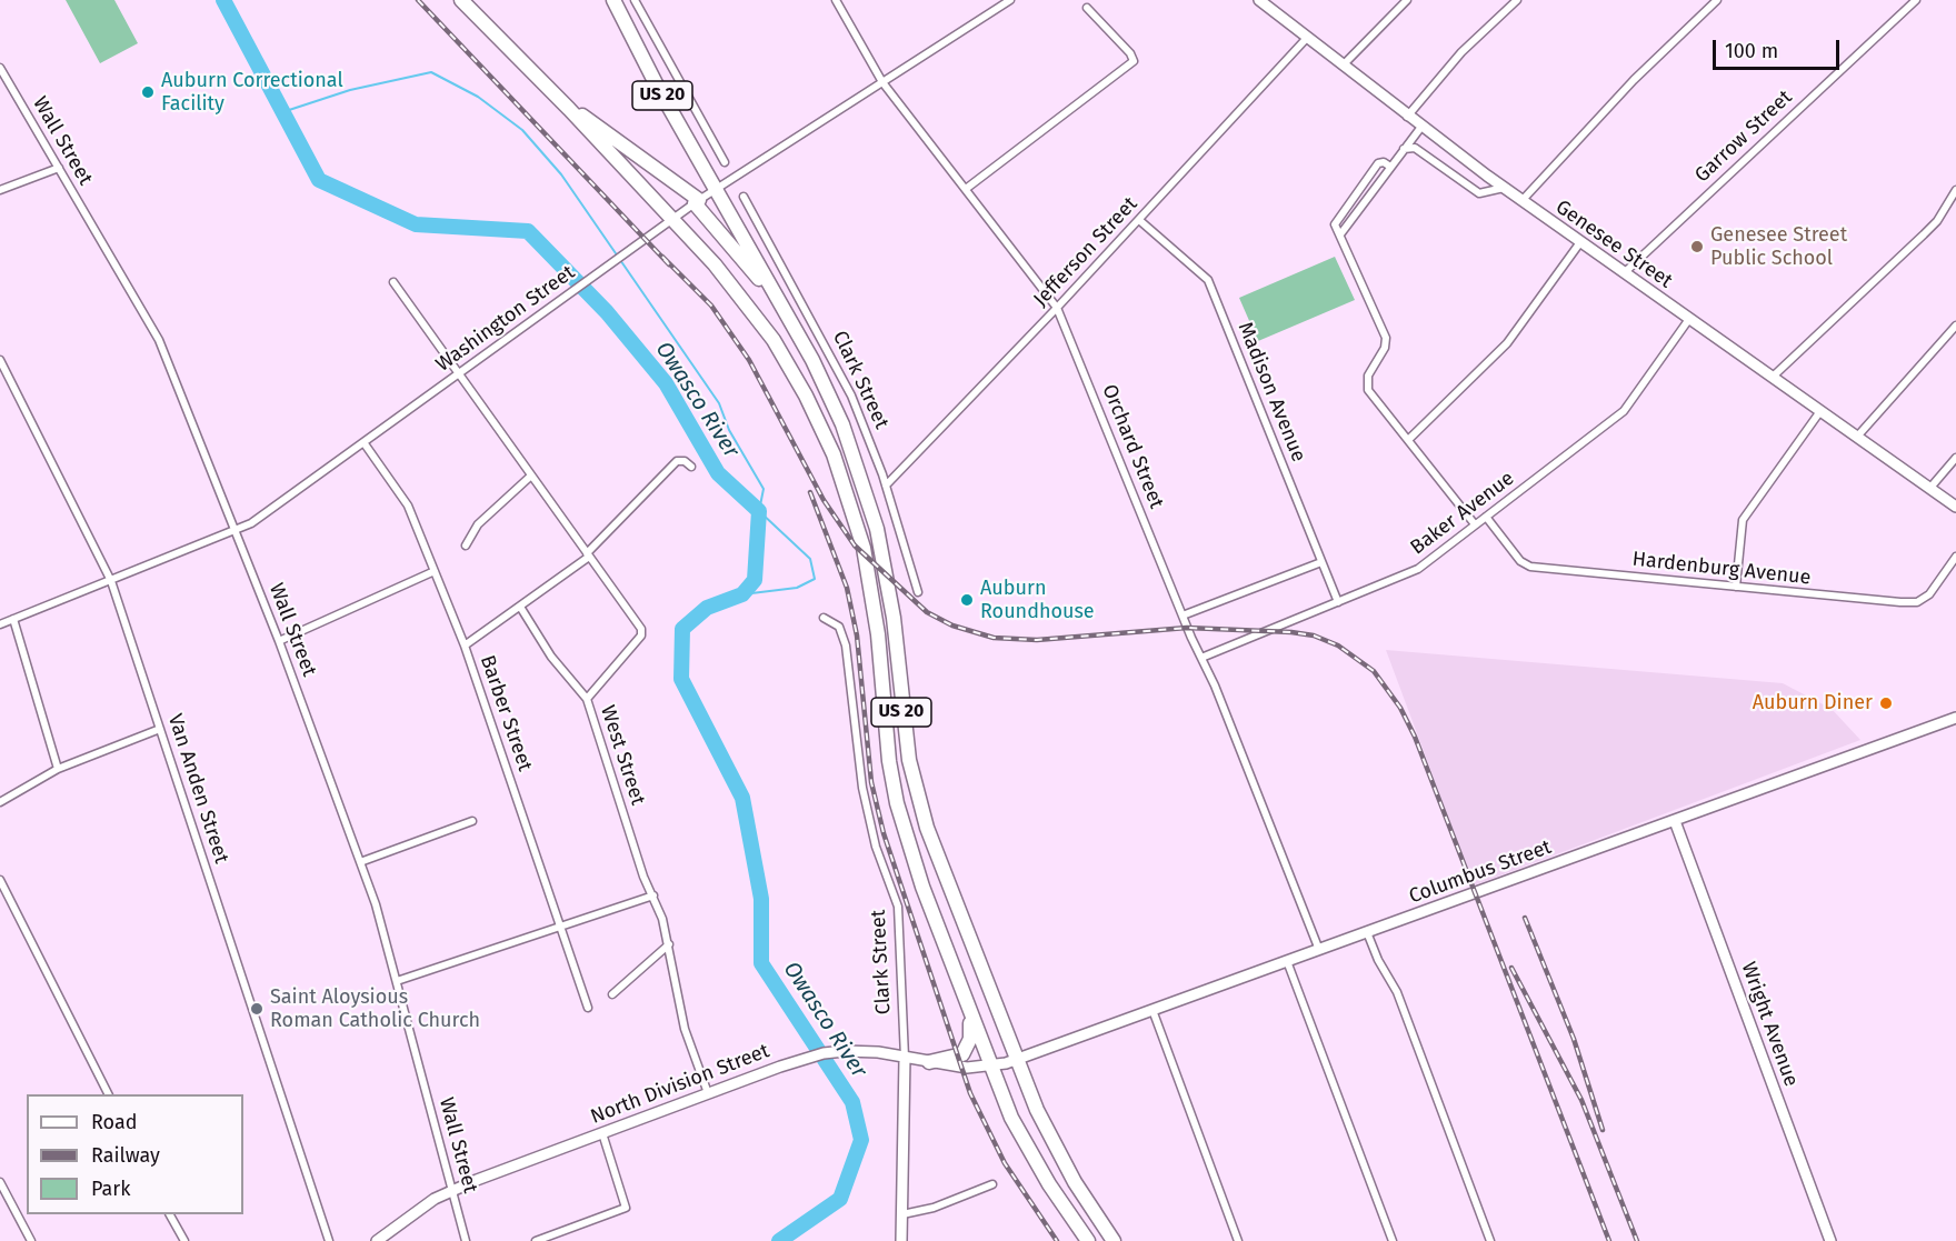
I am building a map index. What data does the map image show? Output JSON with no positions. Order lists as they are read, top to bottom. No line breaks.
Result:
{"streets":{"highway":["US 20"],"street":["Garrow Street","Wall Street","Genesee Street","Jefferson Street","Washington Street","Clark Street","Madison Avenue","Orchard Street","Baker Avenue","Hardenburg Avenue","Barber Street","West Street","Van Anden Street","Columbus Street","Wright Avenue","North Division Street"]},"crossings":[["US 20","Washington Street"],["US 20","Columbus Street"],["US 20","North Division Street"],["Garrow Street","Genesee Street"],["Wall Street","Washington Street"],["Wall Street","North Division Street"],["Genesee Street","Jefferson Street"],["Genesee Street","Baker Avenue"],["Jefferson Street","Clark Street"],["Jefferson Street","Madison Avenue"],["Jefferson Street","Orchard Street"],["Washington Street","Orchard Street"],["Washington Street","Barber Street"],["Washington Street","West Street"],["Washington Street","Van Anden Street"],["Clark Street","North Division Street"],["Madison Avenue","Baker Avenue"],["Orchard Street","Baker Avenue"],["Orchard Street","Columbus Street"],["Baker Avenue","Hardenburg Avenue"],["West Street","North Division Street"],["Columbus Street","Wright Avenue"],["Columbus Street","North Division Street"]],"water":["Owasco River"],"places":["Auburn Correctional Facility","Genesee Street Public School","Auburn Roundhouse","Auburn Diner","Saint Aloysious Roman Catholic Church"],"legend":["Road","Railway","Park"],"scale_bar":"100 m"}
